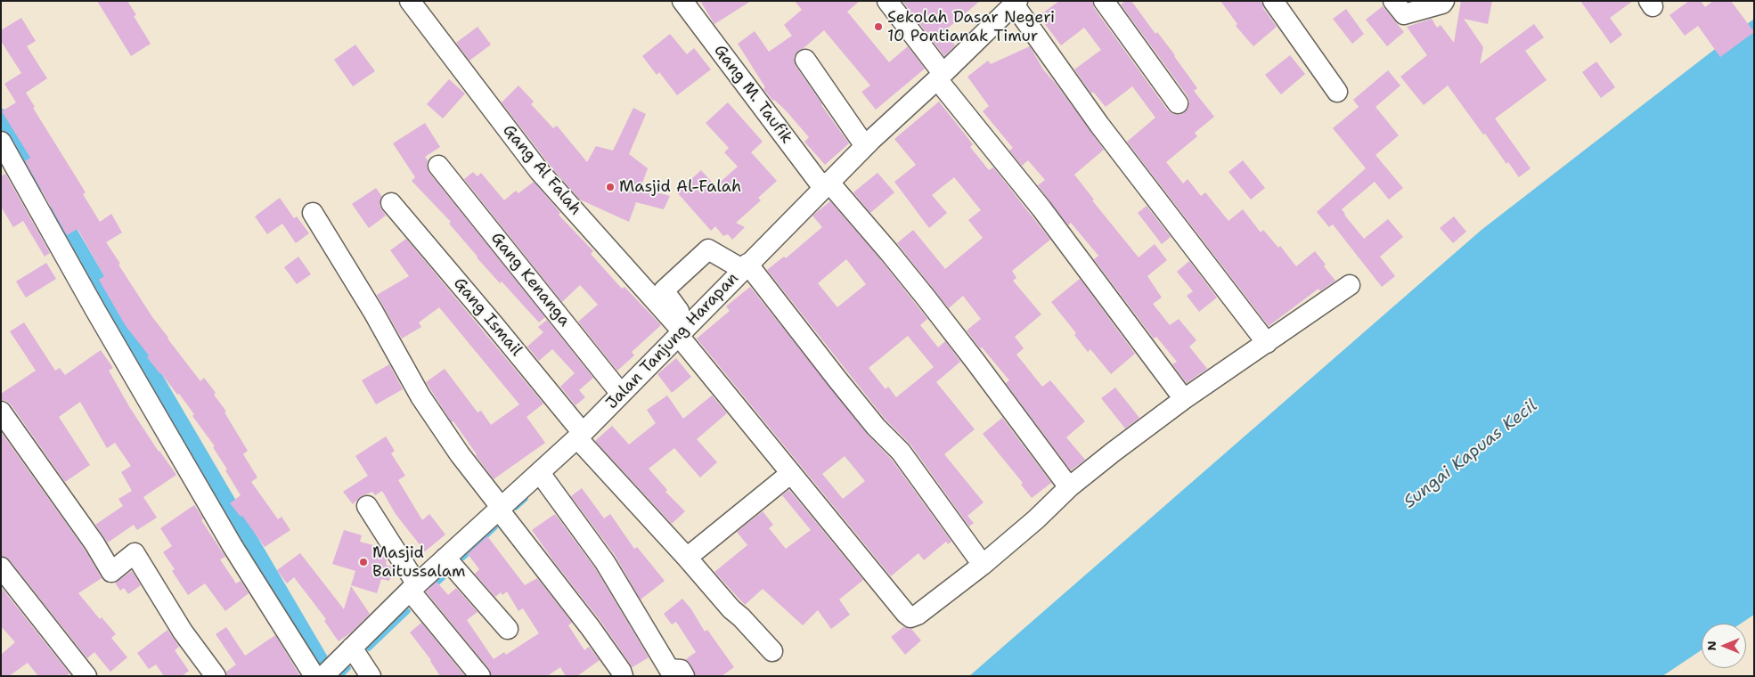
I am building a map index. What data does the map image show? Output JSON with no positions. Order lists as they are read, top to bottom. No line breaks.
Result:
{"streets":{"street":["Gang M. Taufik","Gang Al Falah","Gang Kenanga","Gang Ismail","Jalan Tanjung Harapan"]},"crossings":[["Gang M. Taufik","Jalan Tanjung Harapan"],["Gang Al Falah","Jalan Tanjung Harapan"],["Gang Kenanga","Jalan Tanjung Harapan"],["Gang Ismail","Jalan Tanjung Harapan"]],"water":["Sungai Kapuas Kecil"],"places":["Sekolah Dasar Negeri 10 Pontianak Timur","Masjid Al-Falah","Masjid Baitussalam"],"north":"left"}
